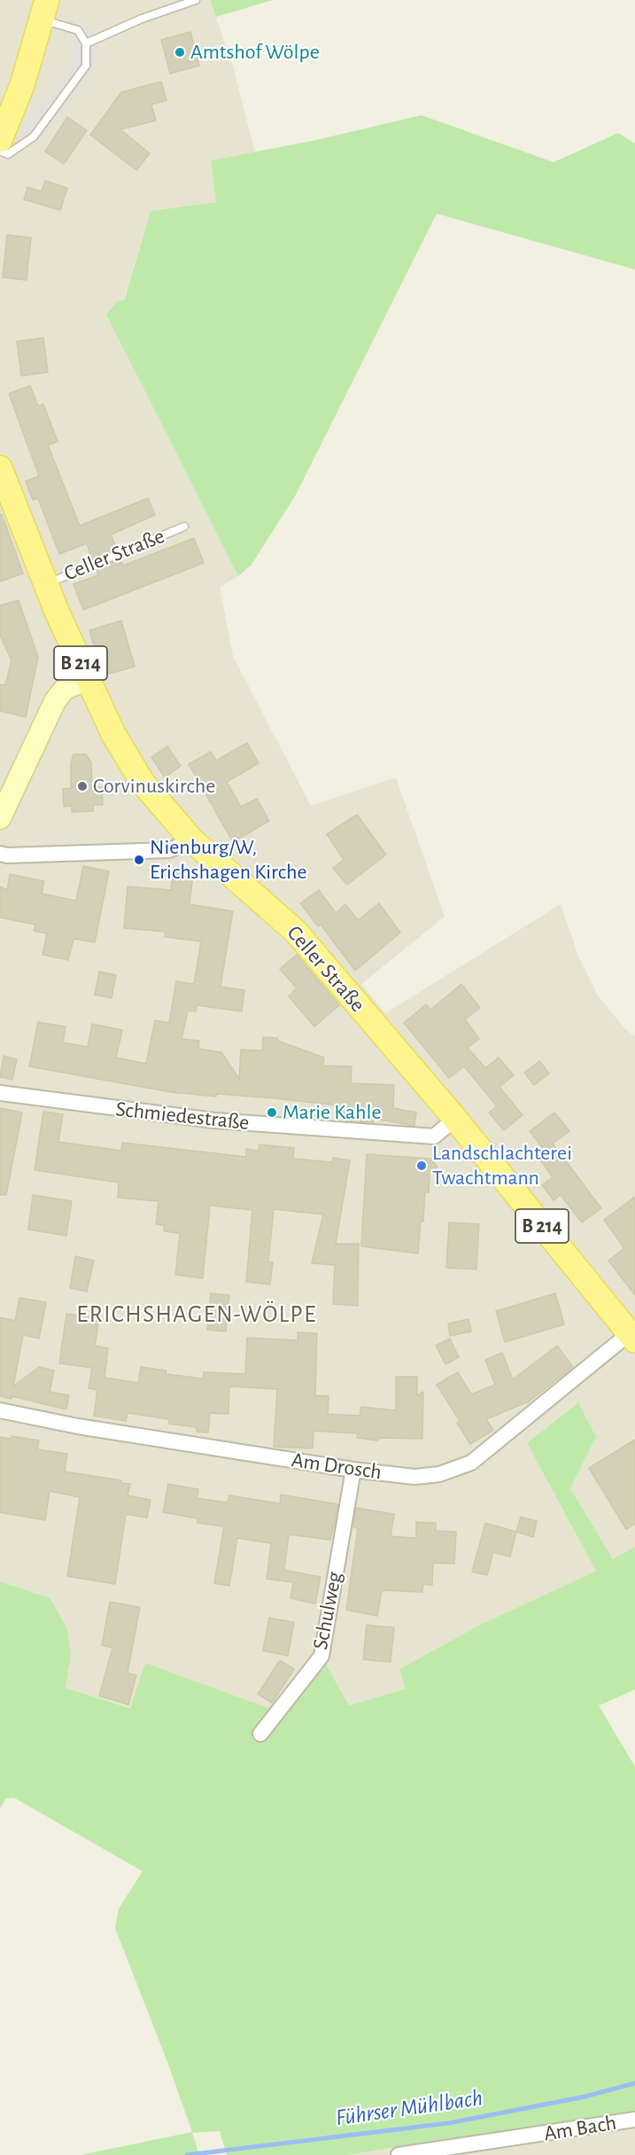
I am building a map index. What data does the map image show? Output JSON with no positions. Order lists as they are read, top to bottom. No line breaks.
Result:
{"streets":{"main road":["Celler Straße","B 214"],"street":["Schmiedestraße","Am Drosch","Schulweg","Am Bach"]},"crossings":[["Celler Straße","Schmiedestraße"],["Celler Straße","Am Drosch"],["Am Drosch","Schulweg"]],"districts":["ERICHSHAGEN-WÖLPE"],"water":["Führser Mühlbach"],"places":["Amtshof Wölpe","Corvinuskirche","Nienburg/W, Erichshagen Kirche","Marie Kahle","Landschlachterei Twachtmann"]}
